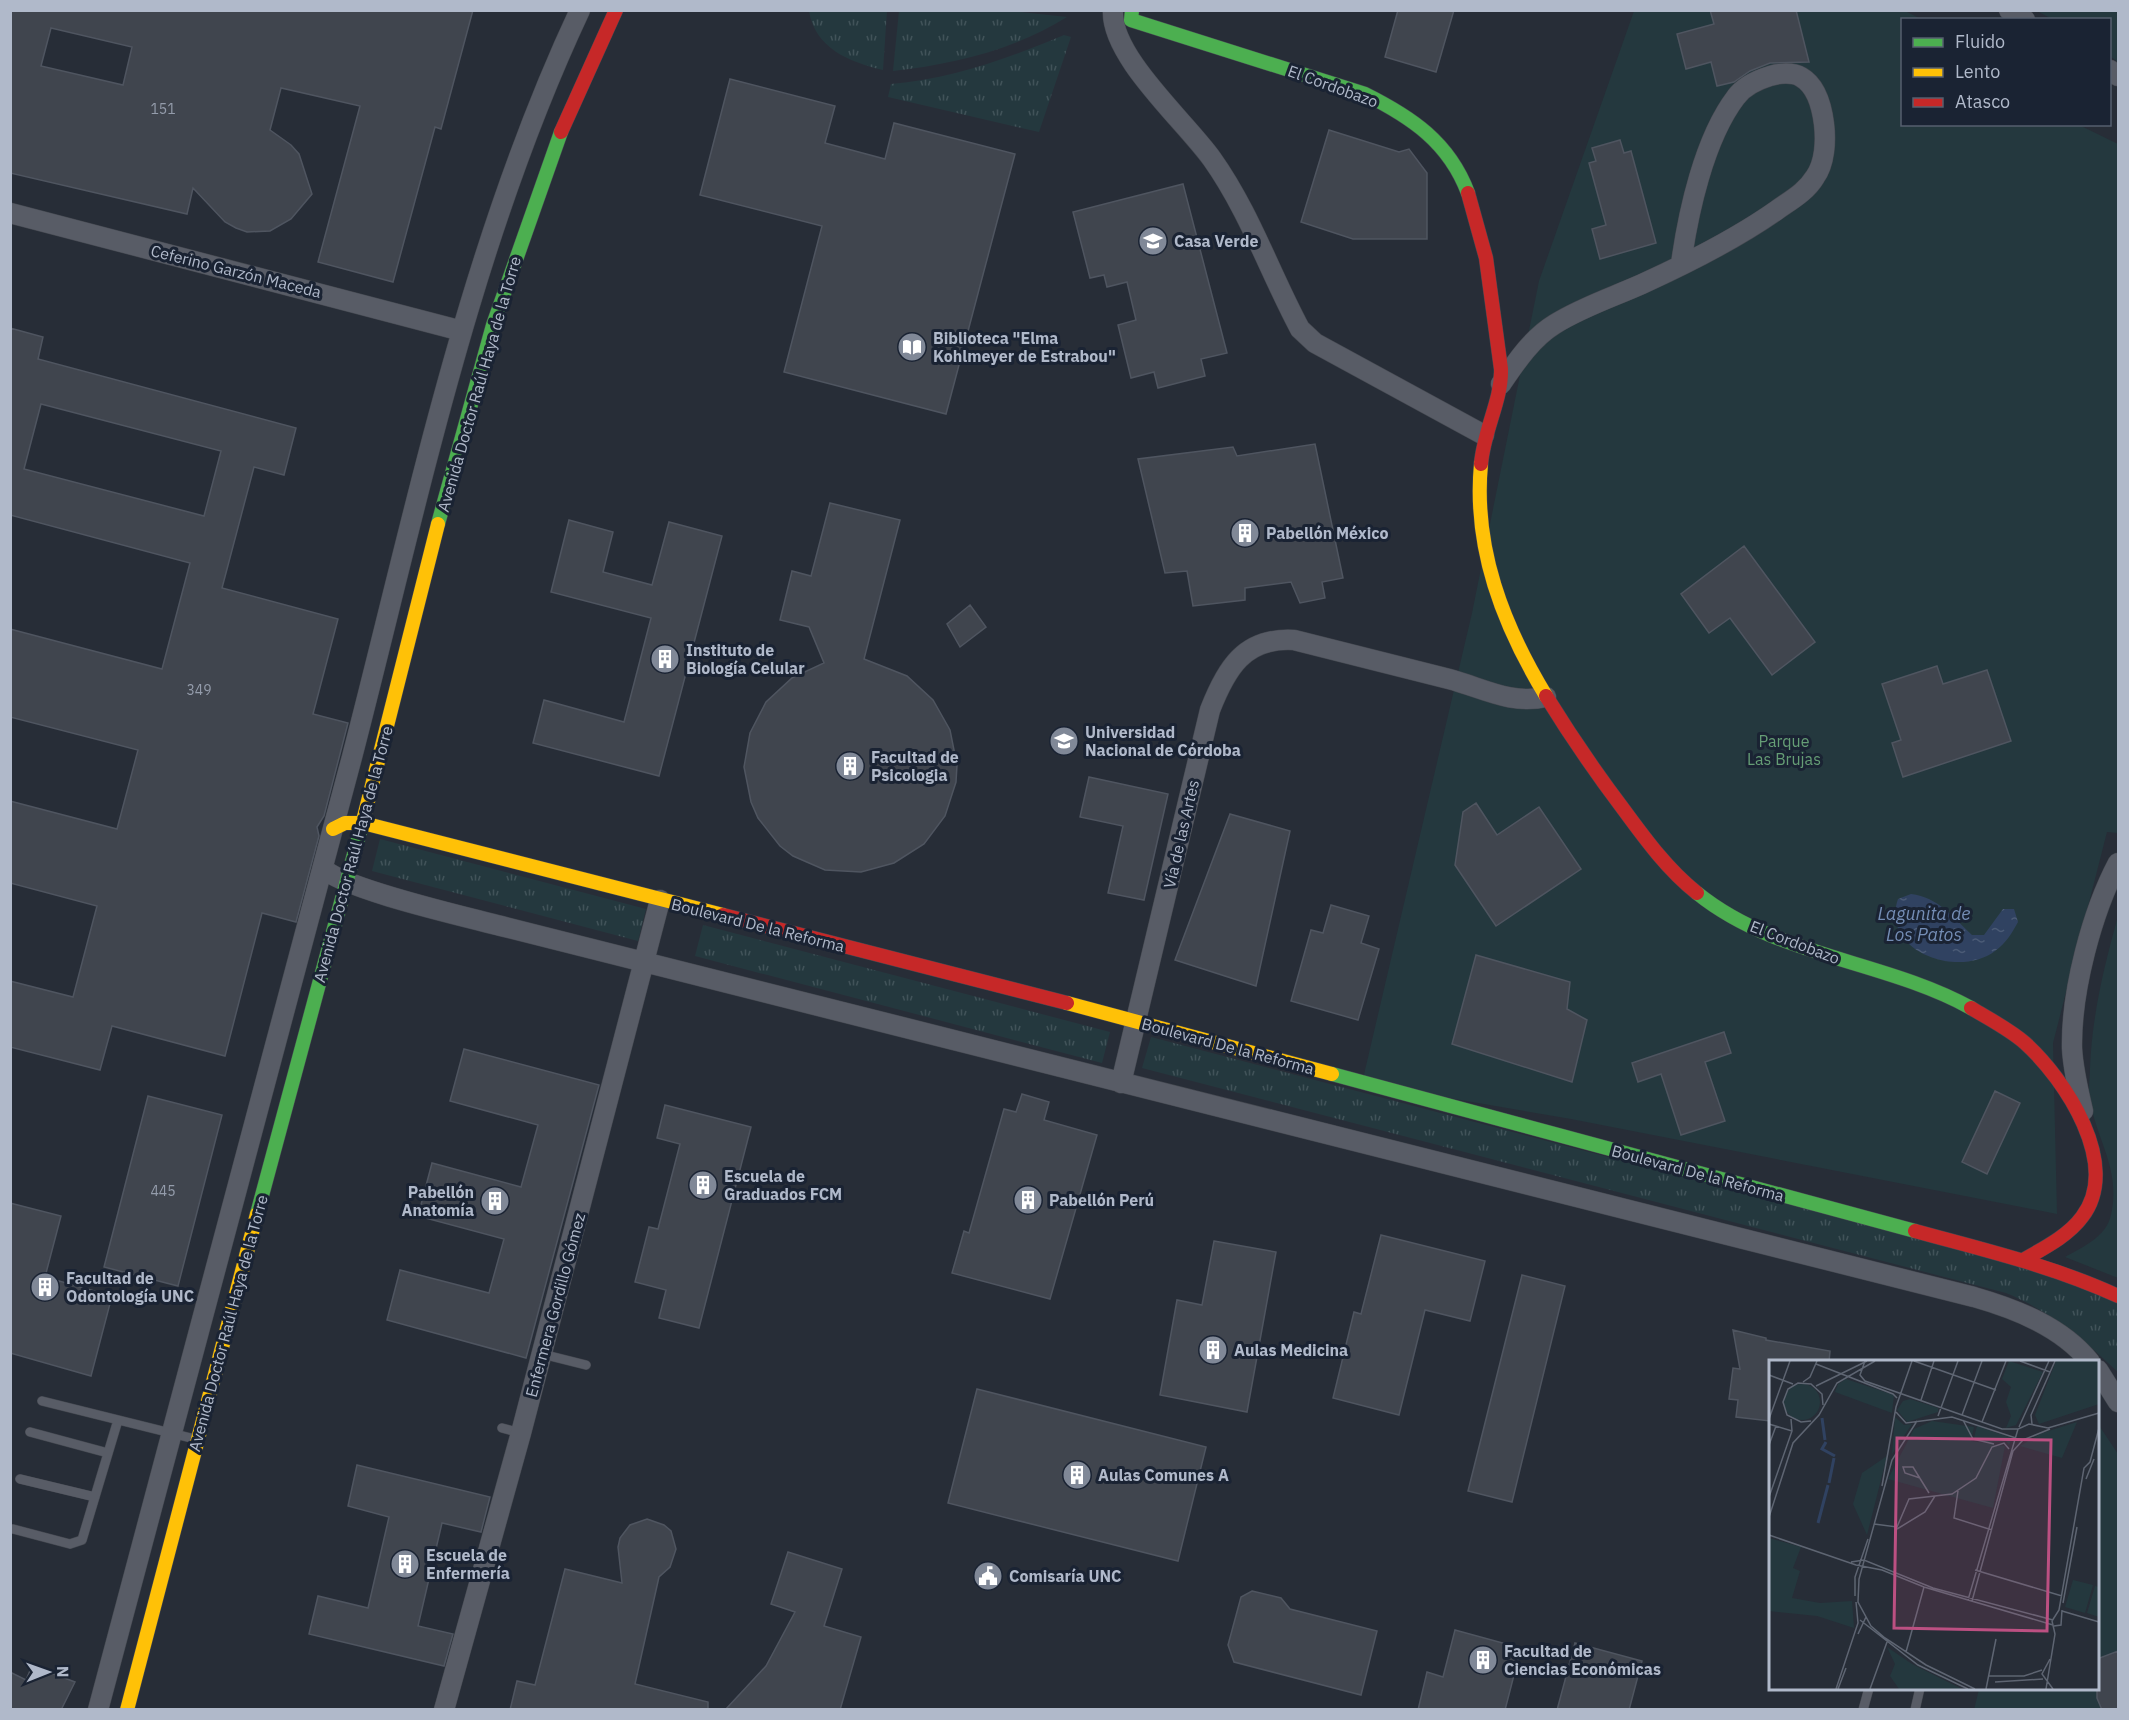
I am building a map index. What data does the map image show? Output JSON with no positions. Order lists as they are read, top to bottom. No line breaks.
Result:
{"streets":{"street":["El Cordobazo","Ceferino Garzón Maceda","Avenida Doctor Raúl Haya de la Torre","Vía de las Artes","Boulevard De la Reforma","Enfermera Gordillo Gómez"]},"crossings":[["El Cordobazo","Vía de las Artes"],["El Cordobazo","Boulevard De la Reforma"],["Ceferino Garzón Maceda","Avenida Doctor Raúl Haya de la Torre"],["Avenida Doctor Raúl Haya de la Torre","Boulevard De la Reforma"],["Vía de las Artes","Boulevard De la Reforma"],["Boulevard De la Reforma","Enfermera Gordillo Gómez"]],"water":["Lagunita de Los Patos"],"parks":["Parque Las Brujas"],"places":{"school or university":["Casa Verde","Universidad Nacional de Córdoba"],"library":["Biblioteca \"Elma Kohlmeyer de Estrabou\""],"building":["Pabellón México","Instituto de Biología Celular","Facultad de Psicologia","Escuela de Graduados FCM","Pabellón Perú","Pabellón Anatomía","Facultad de Odontología UNC","Aulas Medicina","Aulas Comunes A","Escuela de Enfermería","Facultad de Ciencias Económicas"],"public building":["Comisaría UNC"]},"house_numbers":["151","349","445"],"legend":["Fluido","Lento","Atasco"],"north":"right"}
